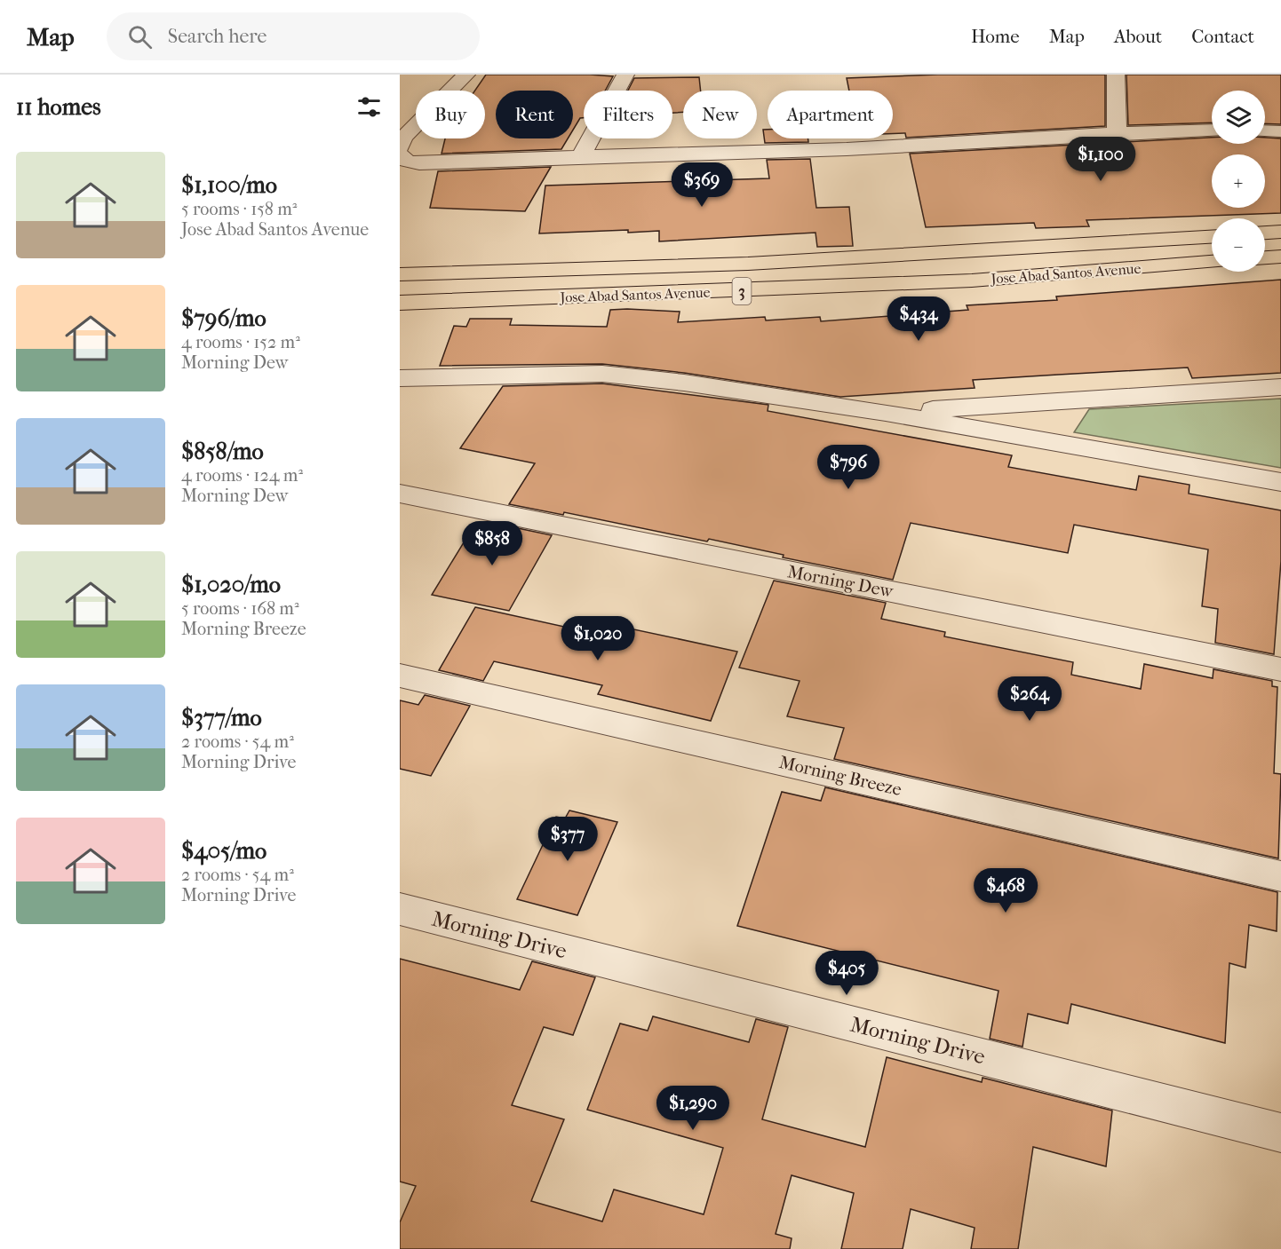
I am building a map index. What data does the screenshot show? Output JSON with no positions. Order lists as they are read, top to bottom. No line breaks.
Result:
{"streets":{"highway":["Jose Abad Santos Avenue","3"],"street":["Morning Dew","Morning Breeze","Morning Drive"]},"page":{"header":"Map","search":"Search here","nav":["Home","Map","About","Contact"],"heading":"11 homes","map_buttons":["+","−"],"chip":["Buy","Rent","Filters","New","Apartment"],"price":["$1,100","$369","$434","$796","$858","$1,020","$264","$377","$468","$405","$1,290"],"list":[{"name":"$1,100/mo","note":"5 rooms · 158 m² · Jose Abad Santos Avenue"},{"name":"$796/mo","note":"4 rooms · 152 m² · Morning Dew"},{"name":"$858/mo","note":"4 rooms · 124 m² · Morning Dew"},{"name":"$1,020/mo","note":"5 rooms · 168 m² · Morning Breeze"},{"name":"$377/mo","note":"2 rooms · 54 m² · Morning Drive"},{"name":"$405/mo","note":"2 rooms · 54 m² · Morning Drive"}]}}
